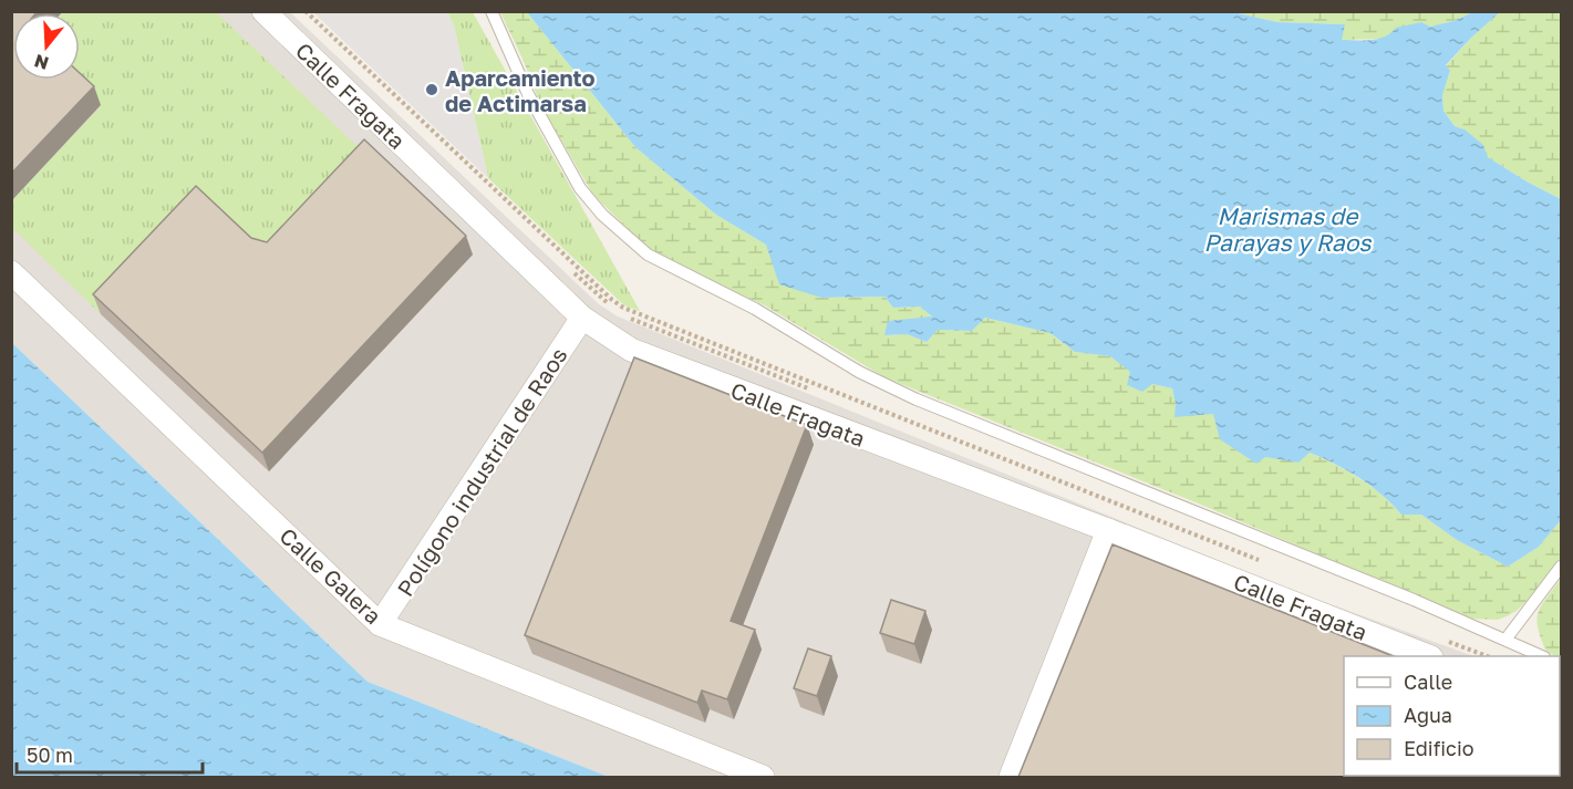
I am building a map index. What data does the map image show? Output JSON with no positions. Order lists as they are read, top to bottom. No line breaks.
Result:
{"streets":{"street":["Calle Fragata","Polígono industrial de Raos","Calle Galera"]},"crossings":[["Calle Fragata","Polígono industrial de Raos"],["Polígono industrial de Raos","Calle Galera"]],"water":["Marismas de Parayas y Raos"],"places":["Aparcamiento de Actimarsa"],"legend":["Calle","Agua","Edificio"],"scale_bar":"50 m","north":"bottom"}
